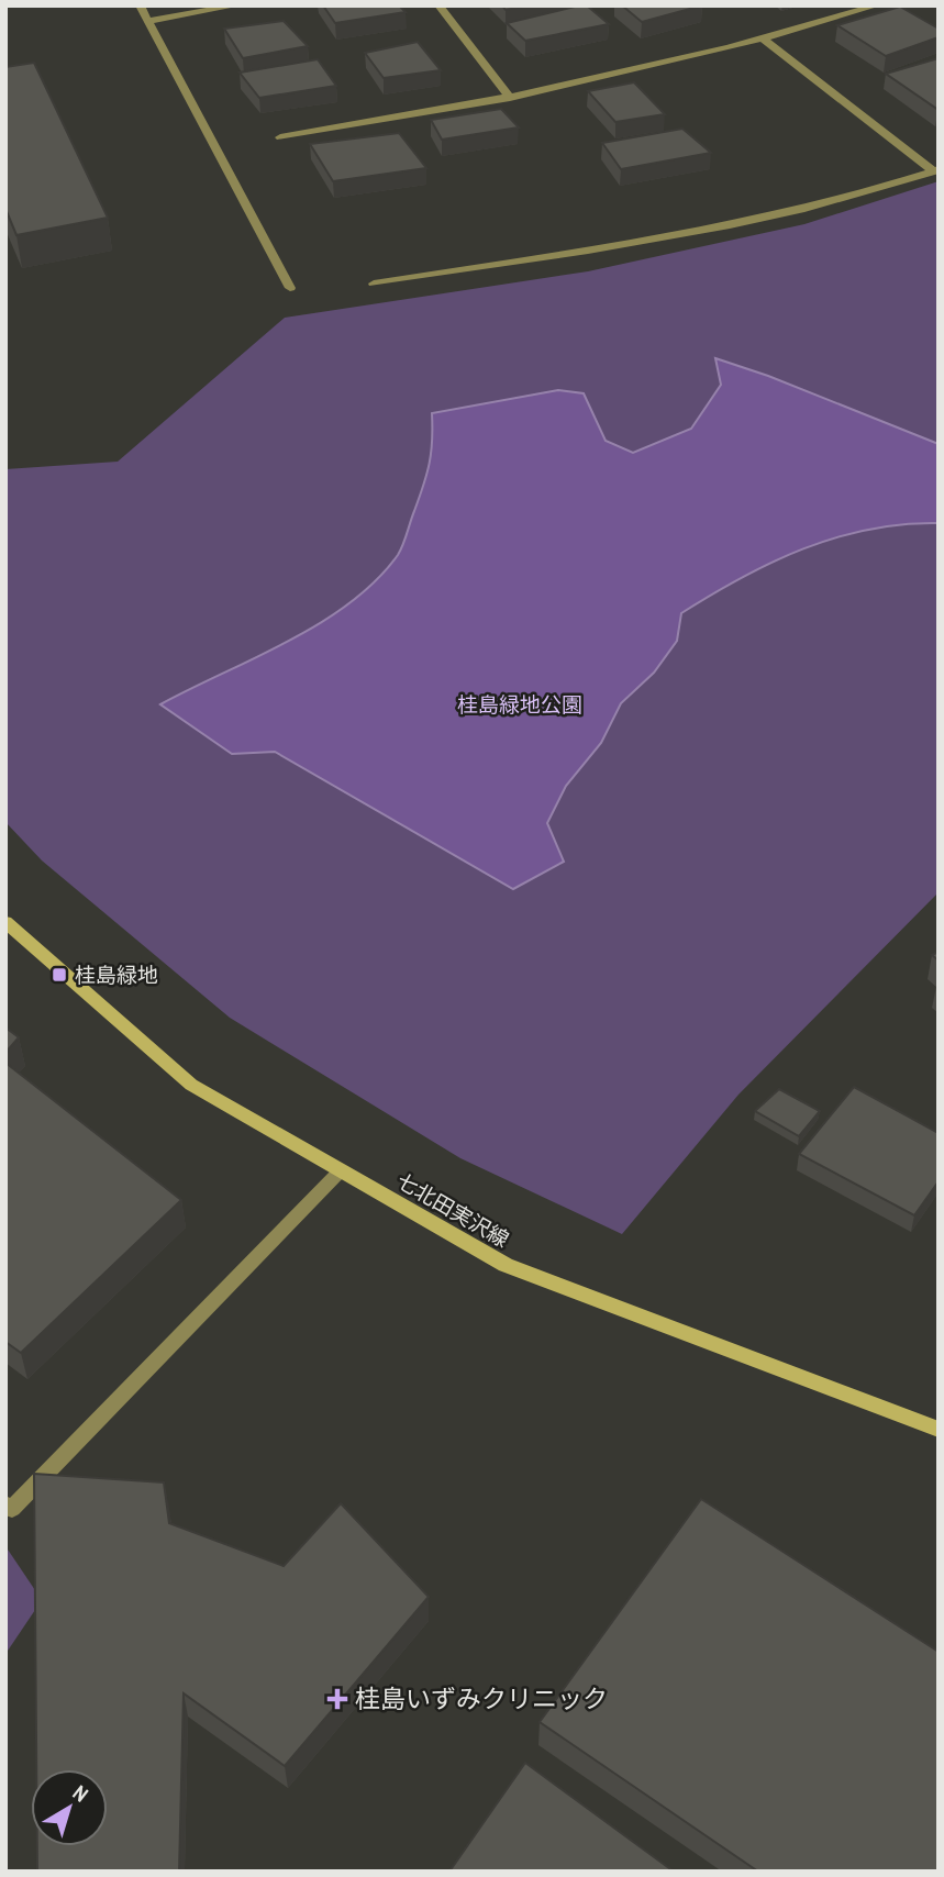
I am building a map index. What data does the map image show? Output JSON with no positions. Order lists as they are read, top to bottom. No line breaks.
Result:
{"streets":{"street":["七北田実沢線"]},"parks":["桂島緑地公園"],"places":{"transit":["桂島緑地"],"health":["桂島いずみクリニック"]},"north":"top right"}
